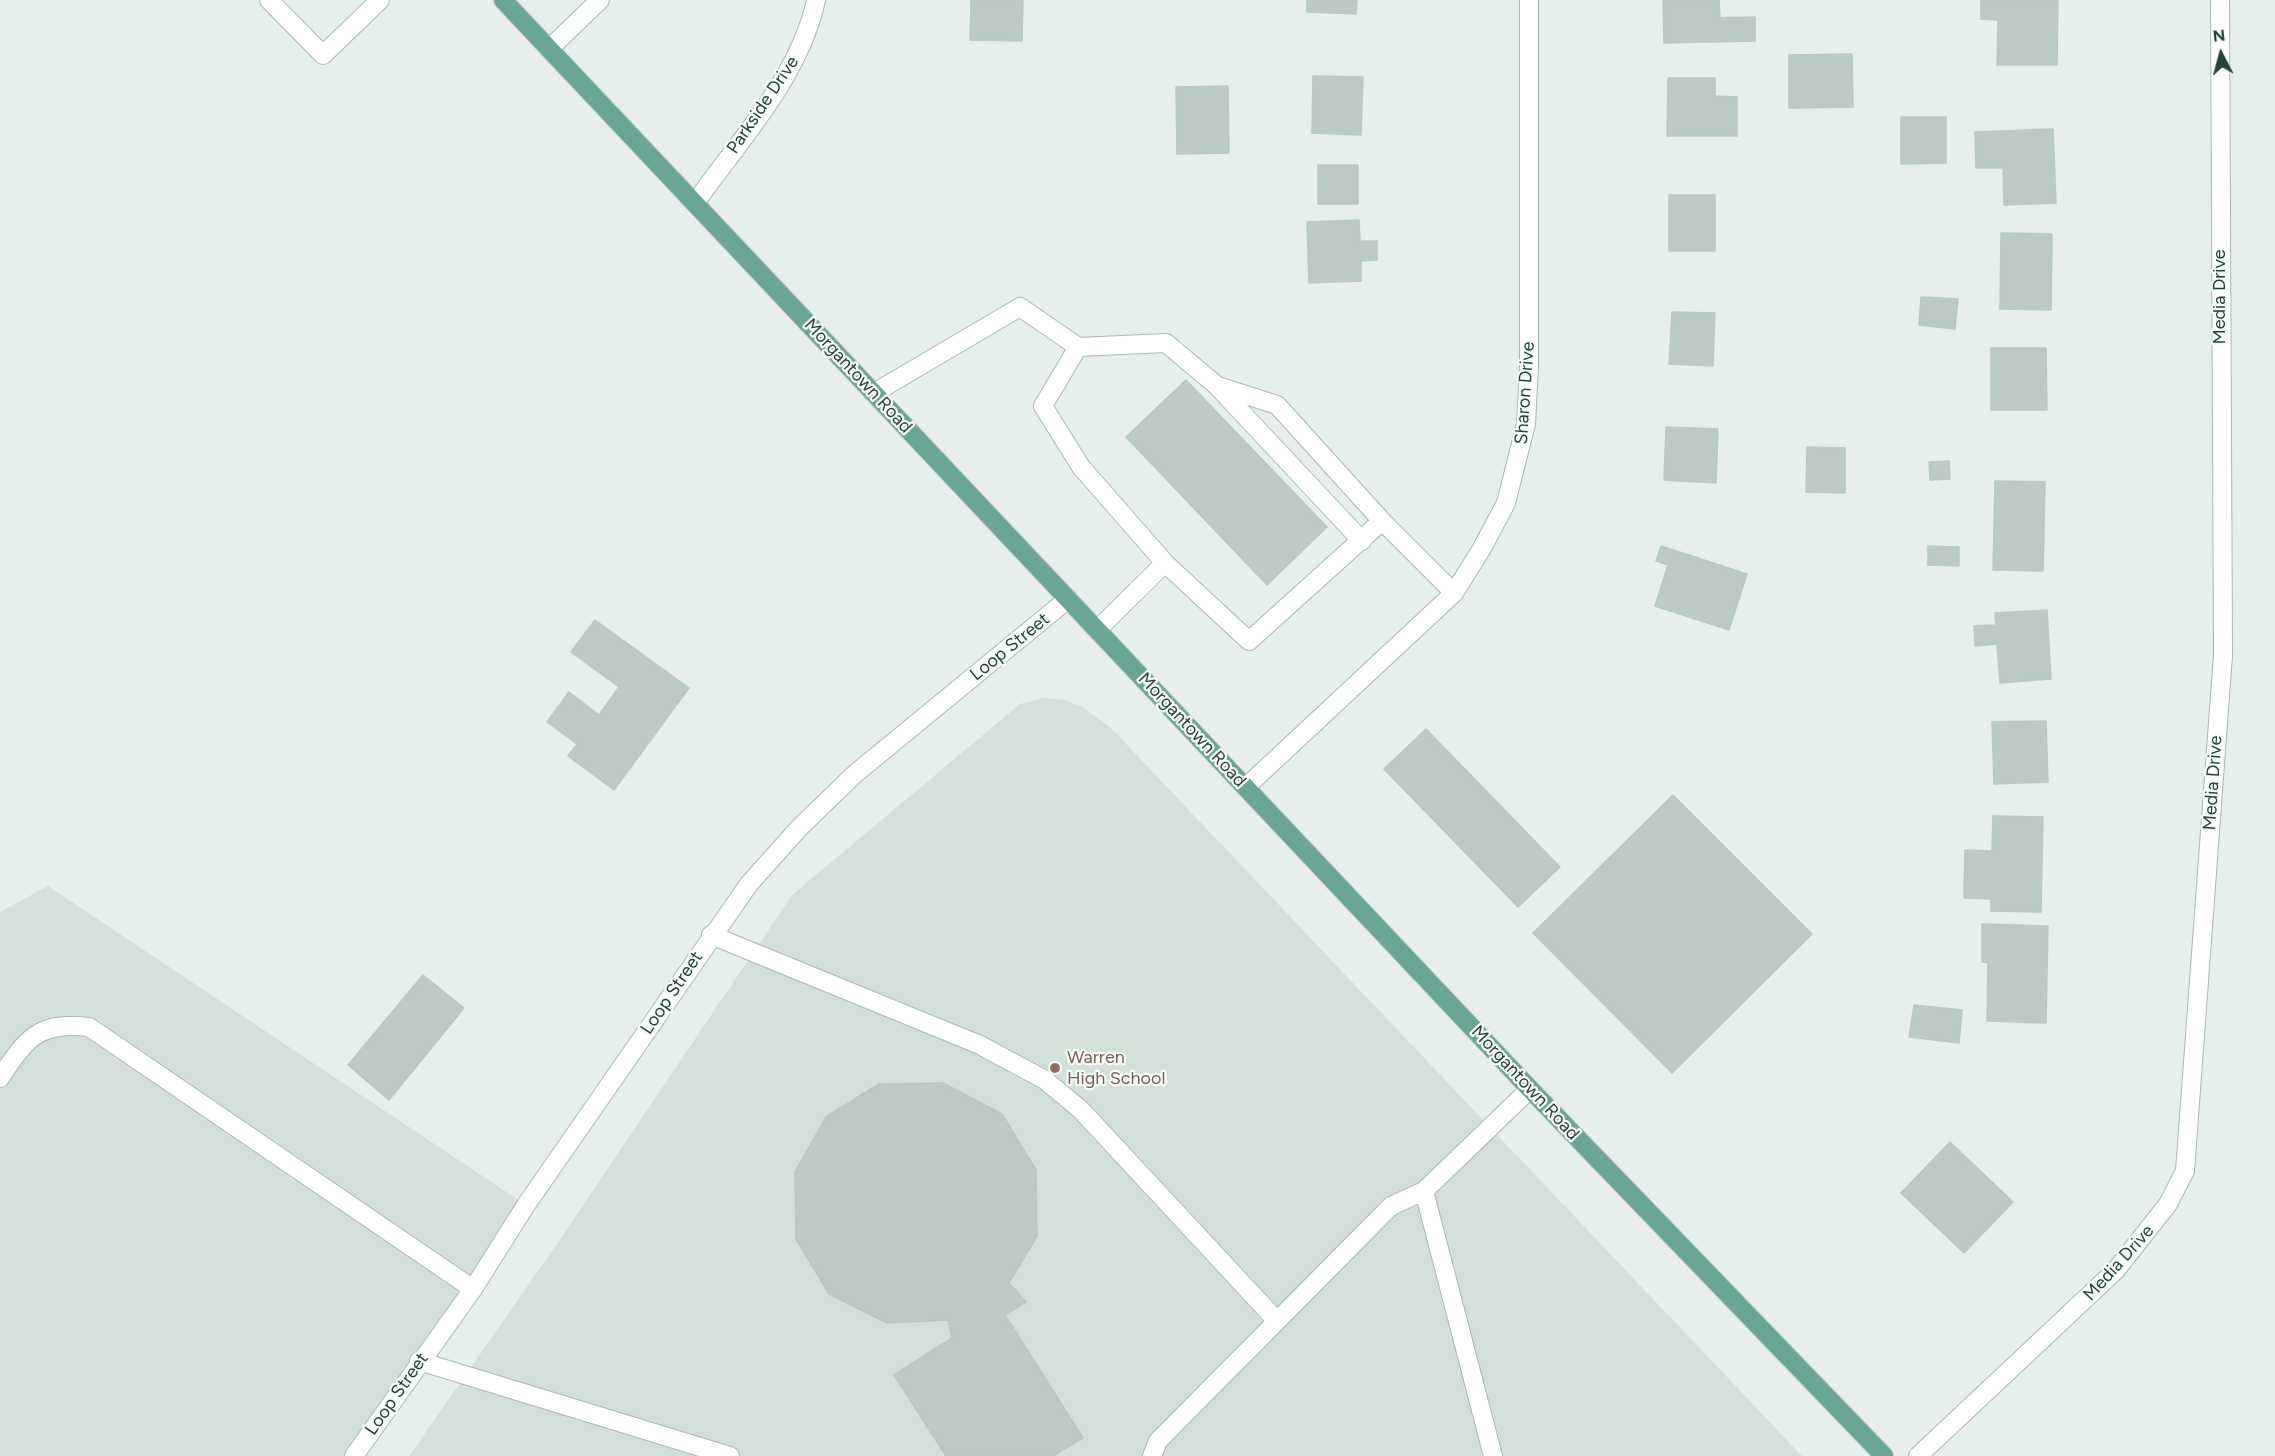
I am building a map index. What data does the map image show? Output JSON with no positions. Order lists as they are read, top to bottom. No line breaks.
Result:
{"streets":{"main road":["Morgantown Road"],"street":["Parkside Drive","Media Drive","Sharon Drive","Loop Street"]},"crossings":[["Parkside Drive","Morgantown Road"],["Morgantown Road","Sharon Drive"],["Morgantown Road","Loop Street"]],"places":["Warren High School"],"north":"top"}
